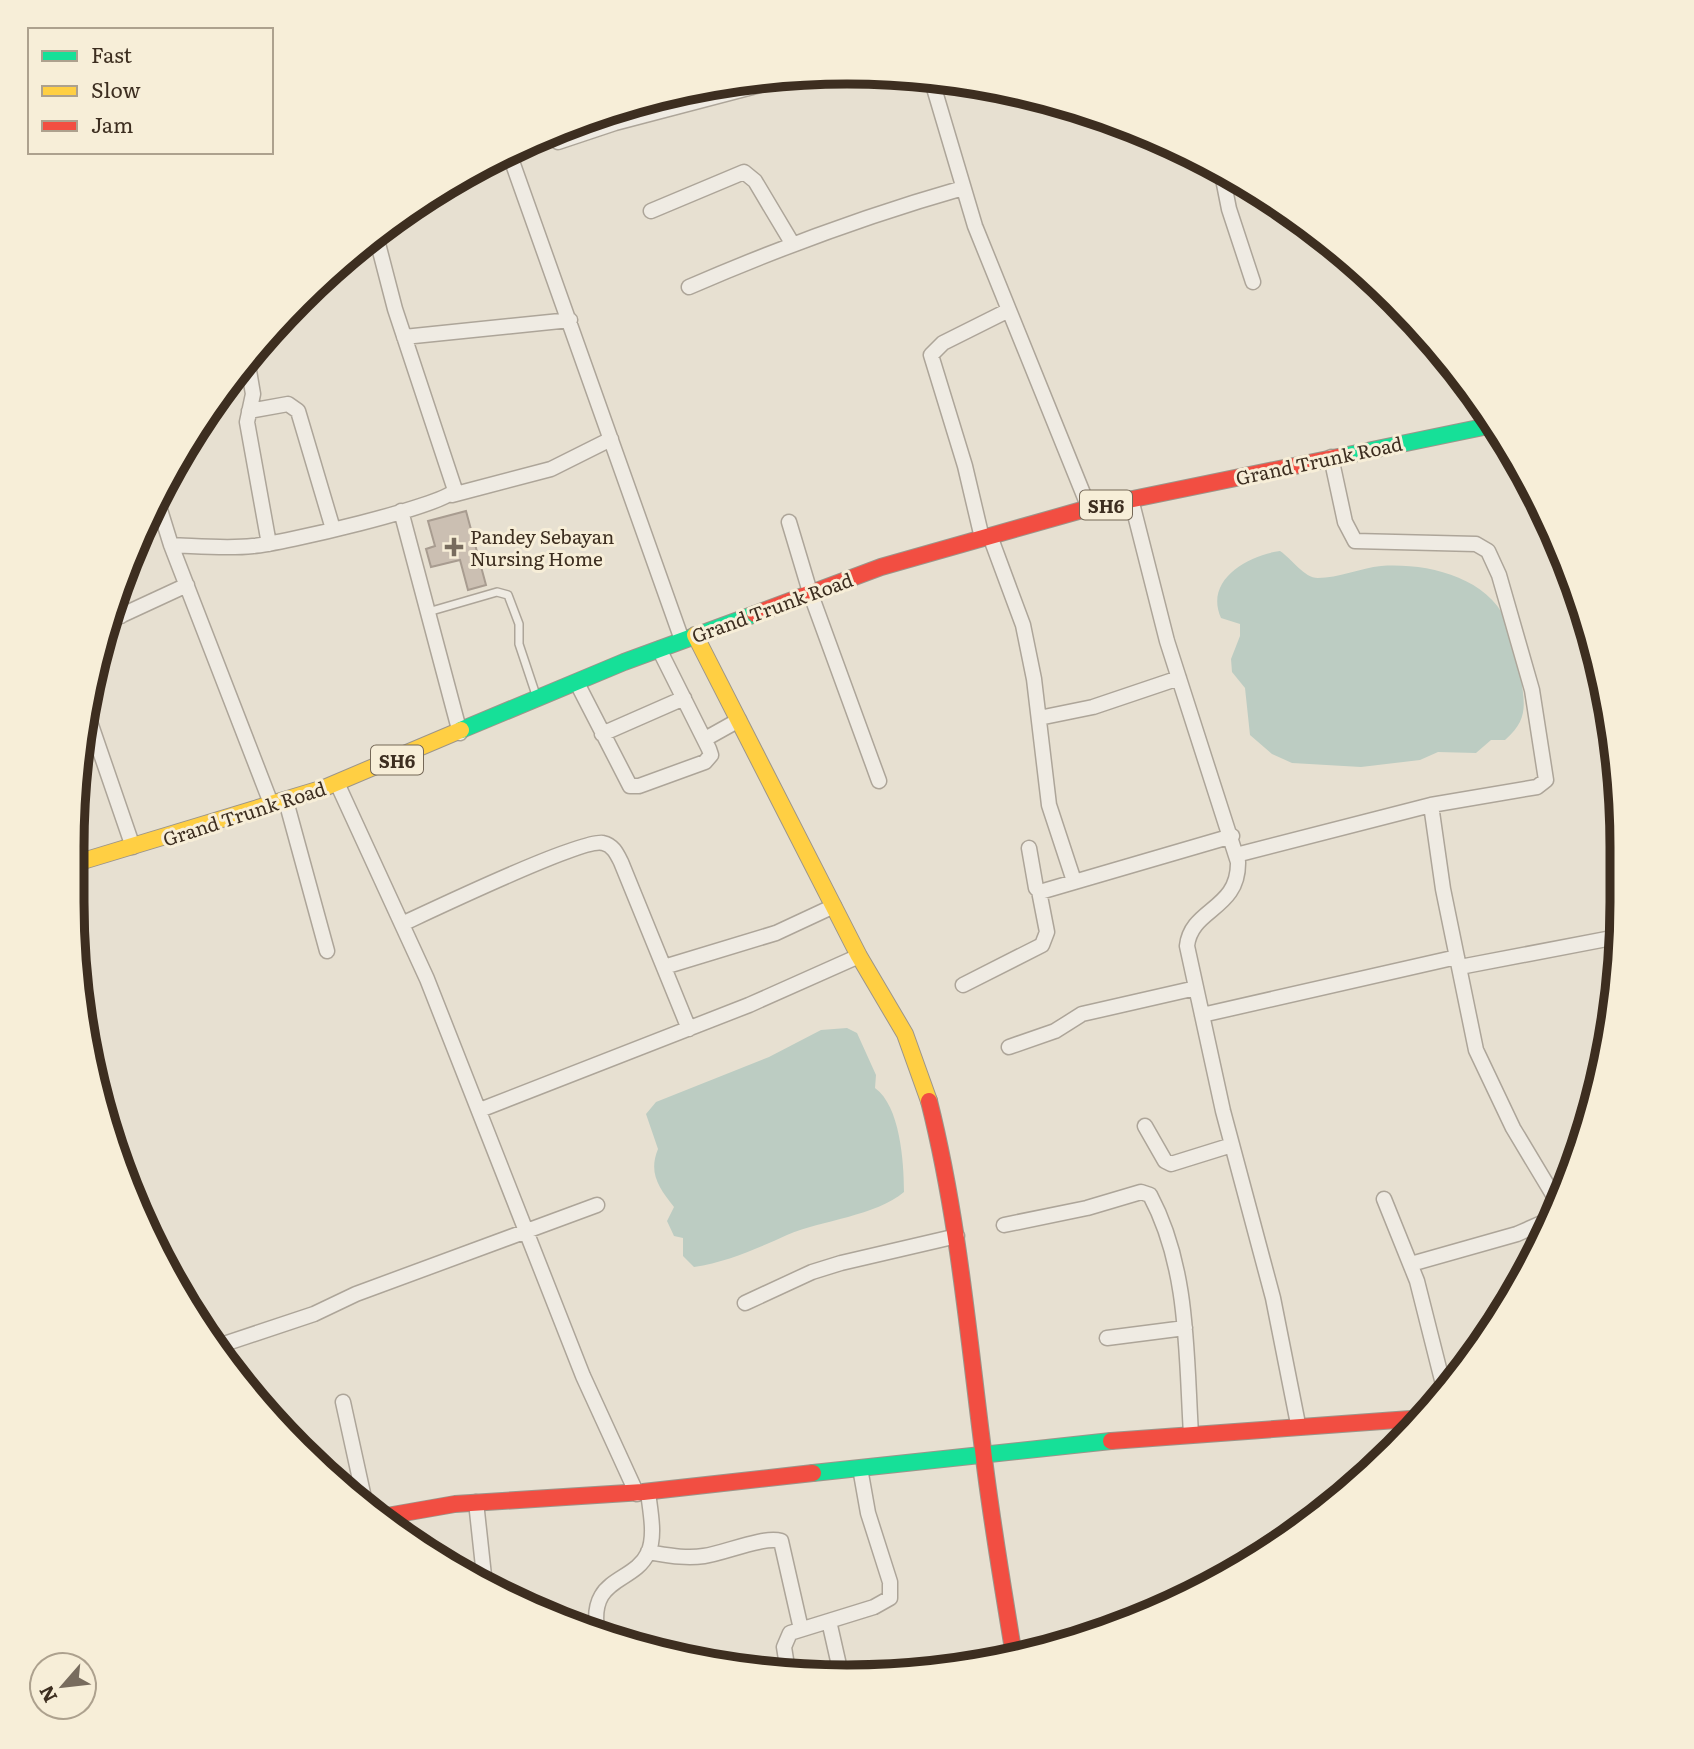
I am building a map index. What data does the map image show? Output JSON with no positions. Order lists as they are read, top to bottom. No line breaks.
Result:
{"streets":{"street":["Grand Trunk Road","SH6"]},"places":{"health":["Pandey Sebayan Nursing Home"]},"legend":["Fast","Slow","Jam"],"north":"bottom left"}
